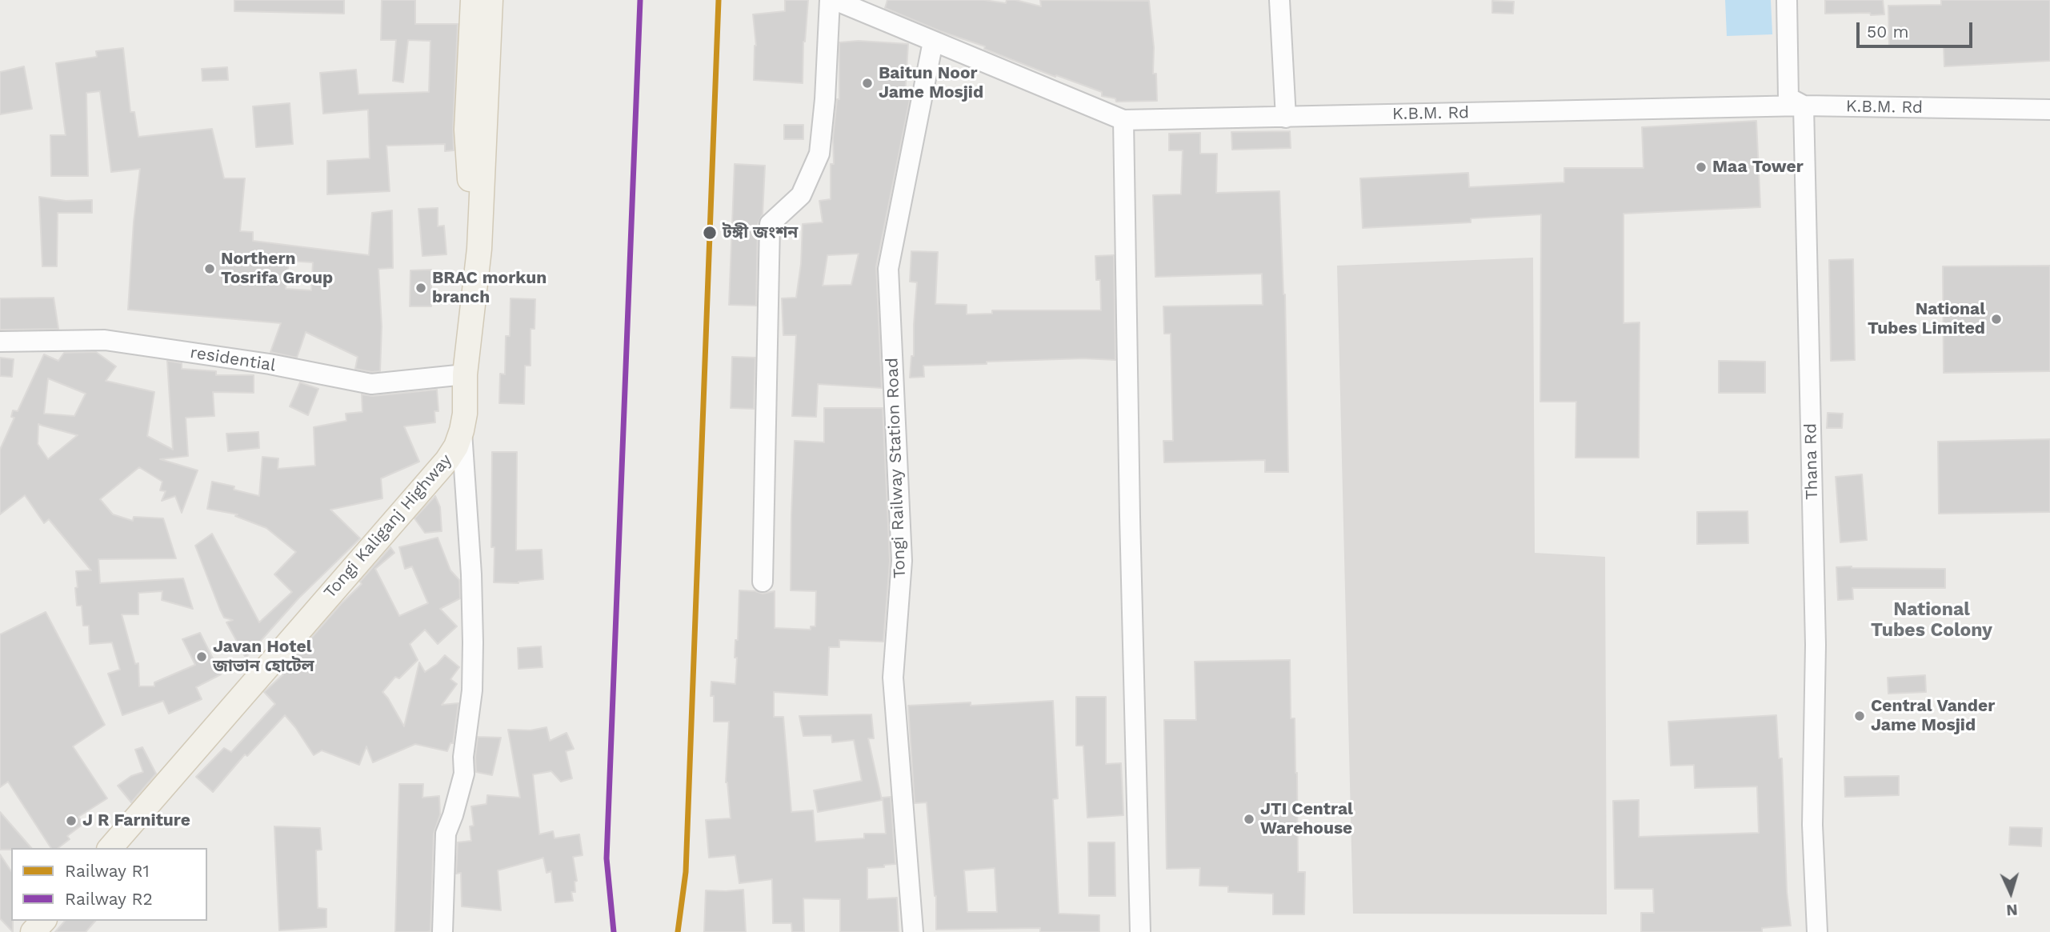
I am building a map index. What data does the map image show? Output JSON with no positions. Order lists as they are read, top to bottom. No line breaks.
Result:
{"streets":{"main road":["Tongi Kaliganj Highway"],"street":["K.B.M. Rd","residential","Thana Rd","Tongi Railway Station Road"]},"crossings":[["K.B.M. Rd","Thana Rd"],["K.B.M. Rd","Tongi Railway Station Road"],["residential","Tongi Kaliganj Highway"]],"districts":["National Tubes Colony"],"places":["Baitun Noor Jame Mosjid","Maa Tower","টঙ্গী জংশন","Northern Tosrifa Group","BRAC morkun branch","National Tubes Limited","Javan Hotel জাভান হোটেল","Central Vander Jame Mosjid","JTI Central Warehouse","J R Farniture"],"lines":["rail line R1","rail line R2"],"legend":["Railway R1","Railway R2"],"scale_bar":"50 m","north":"bottom"}
